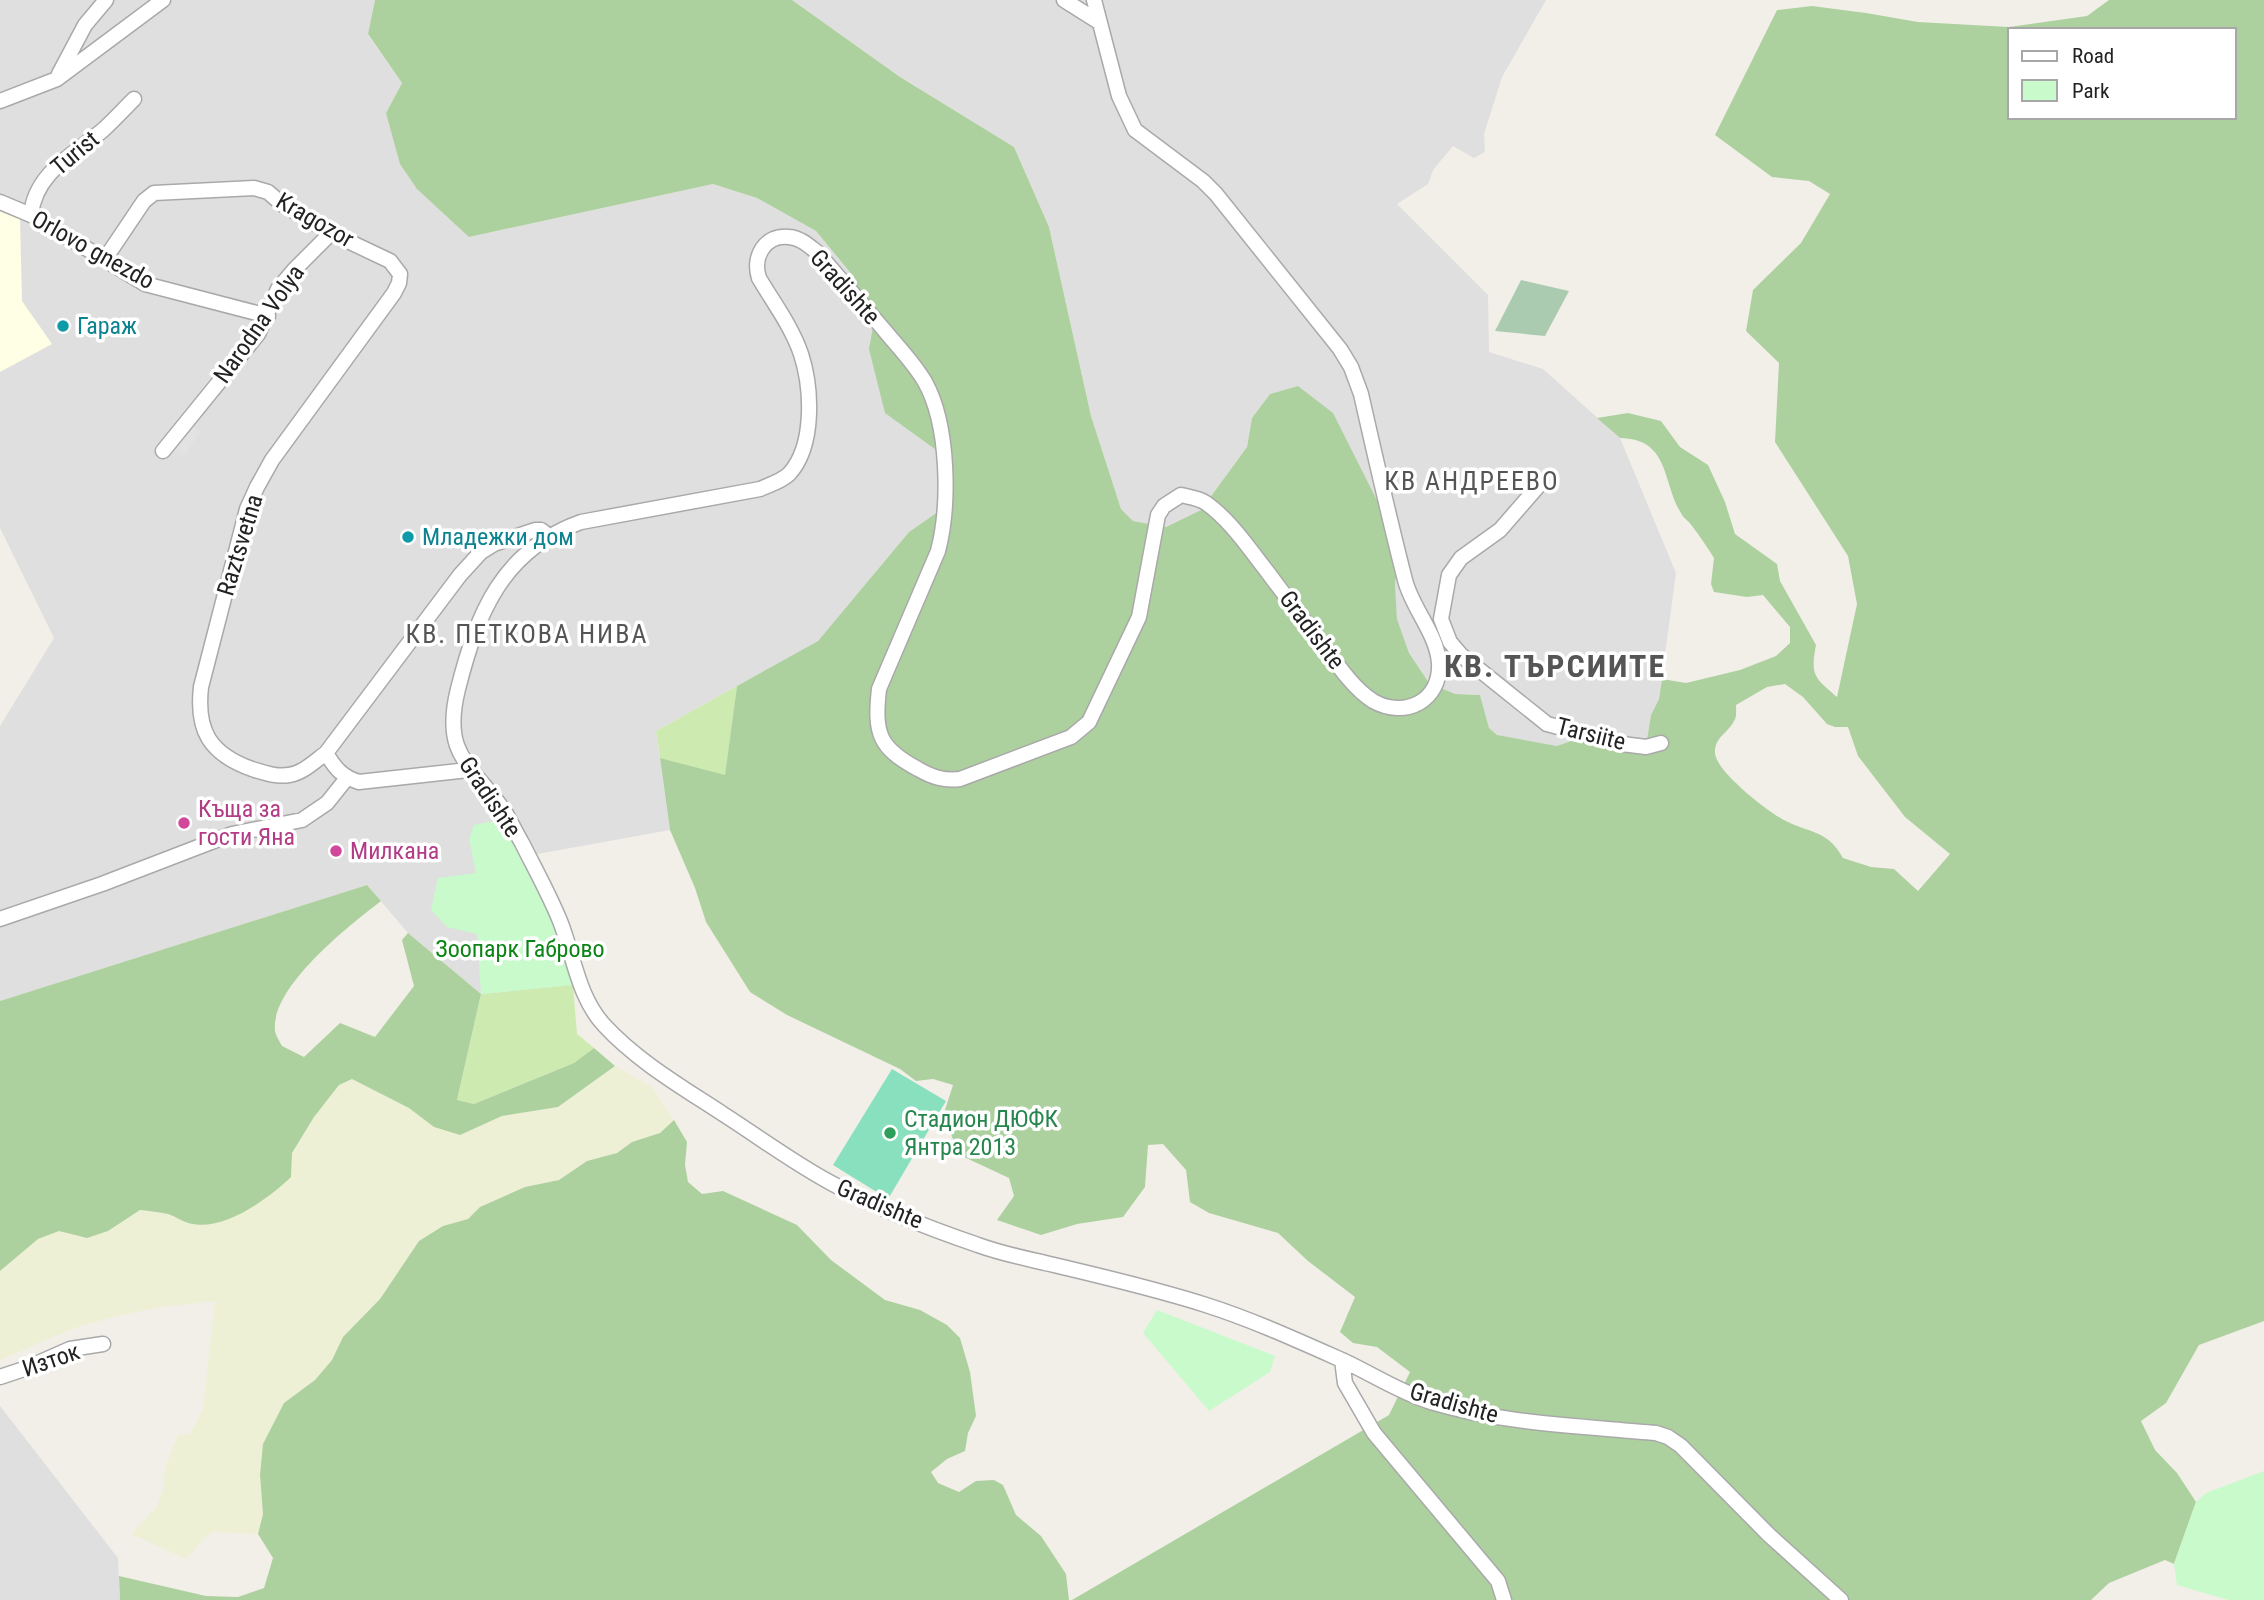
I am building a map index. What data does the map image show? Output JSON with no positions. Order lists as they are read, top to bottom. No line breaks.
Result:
{"streets":{"street":["Turist","Kragozor","Orlovo gnezdo","Gradishte","Narodna Volya","Raztsvetna","Tarsiite","Изток"]},"crossings":[["Turist","Orlovo gnezdo"],["Kragozor","Orlovo gnezdo"],["Kragozor","Narodna Volya"],["Kragozor","Raztsvetna"],["Orlovo gnezdo","Narodna Volya"],["Gradishte","Raztsvetna"]],"districts":["КВ АНДРЕЕВО","КВ. ПЕТКОВА НИВА","КВ. ТЪРСИИТЕ"],"parks":["Зоопарк Габрово"],"places":["Гараж","Младежки дом","Къща за гости Яна","Милкана","Стадион ДЮФК Янтра 2013"],"legend":["Road","Park"]}
